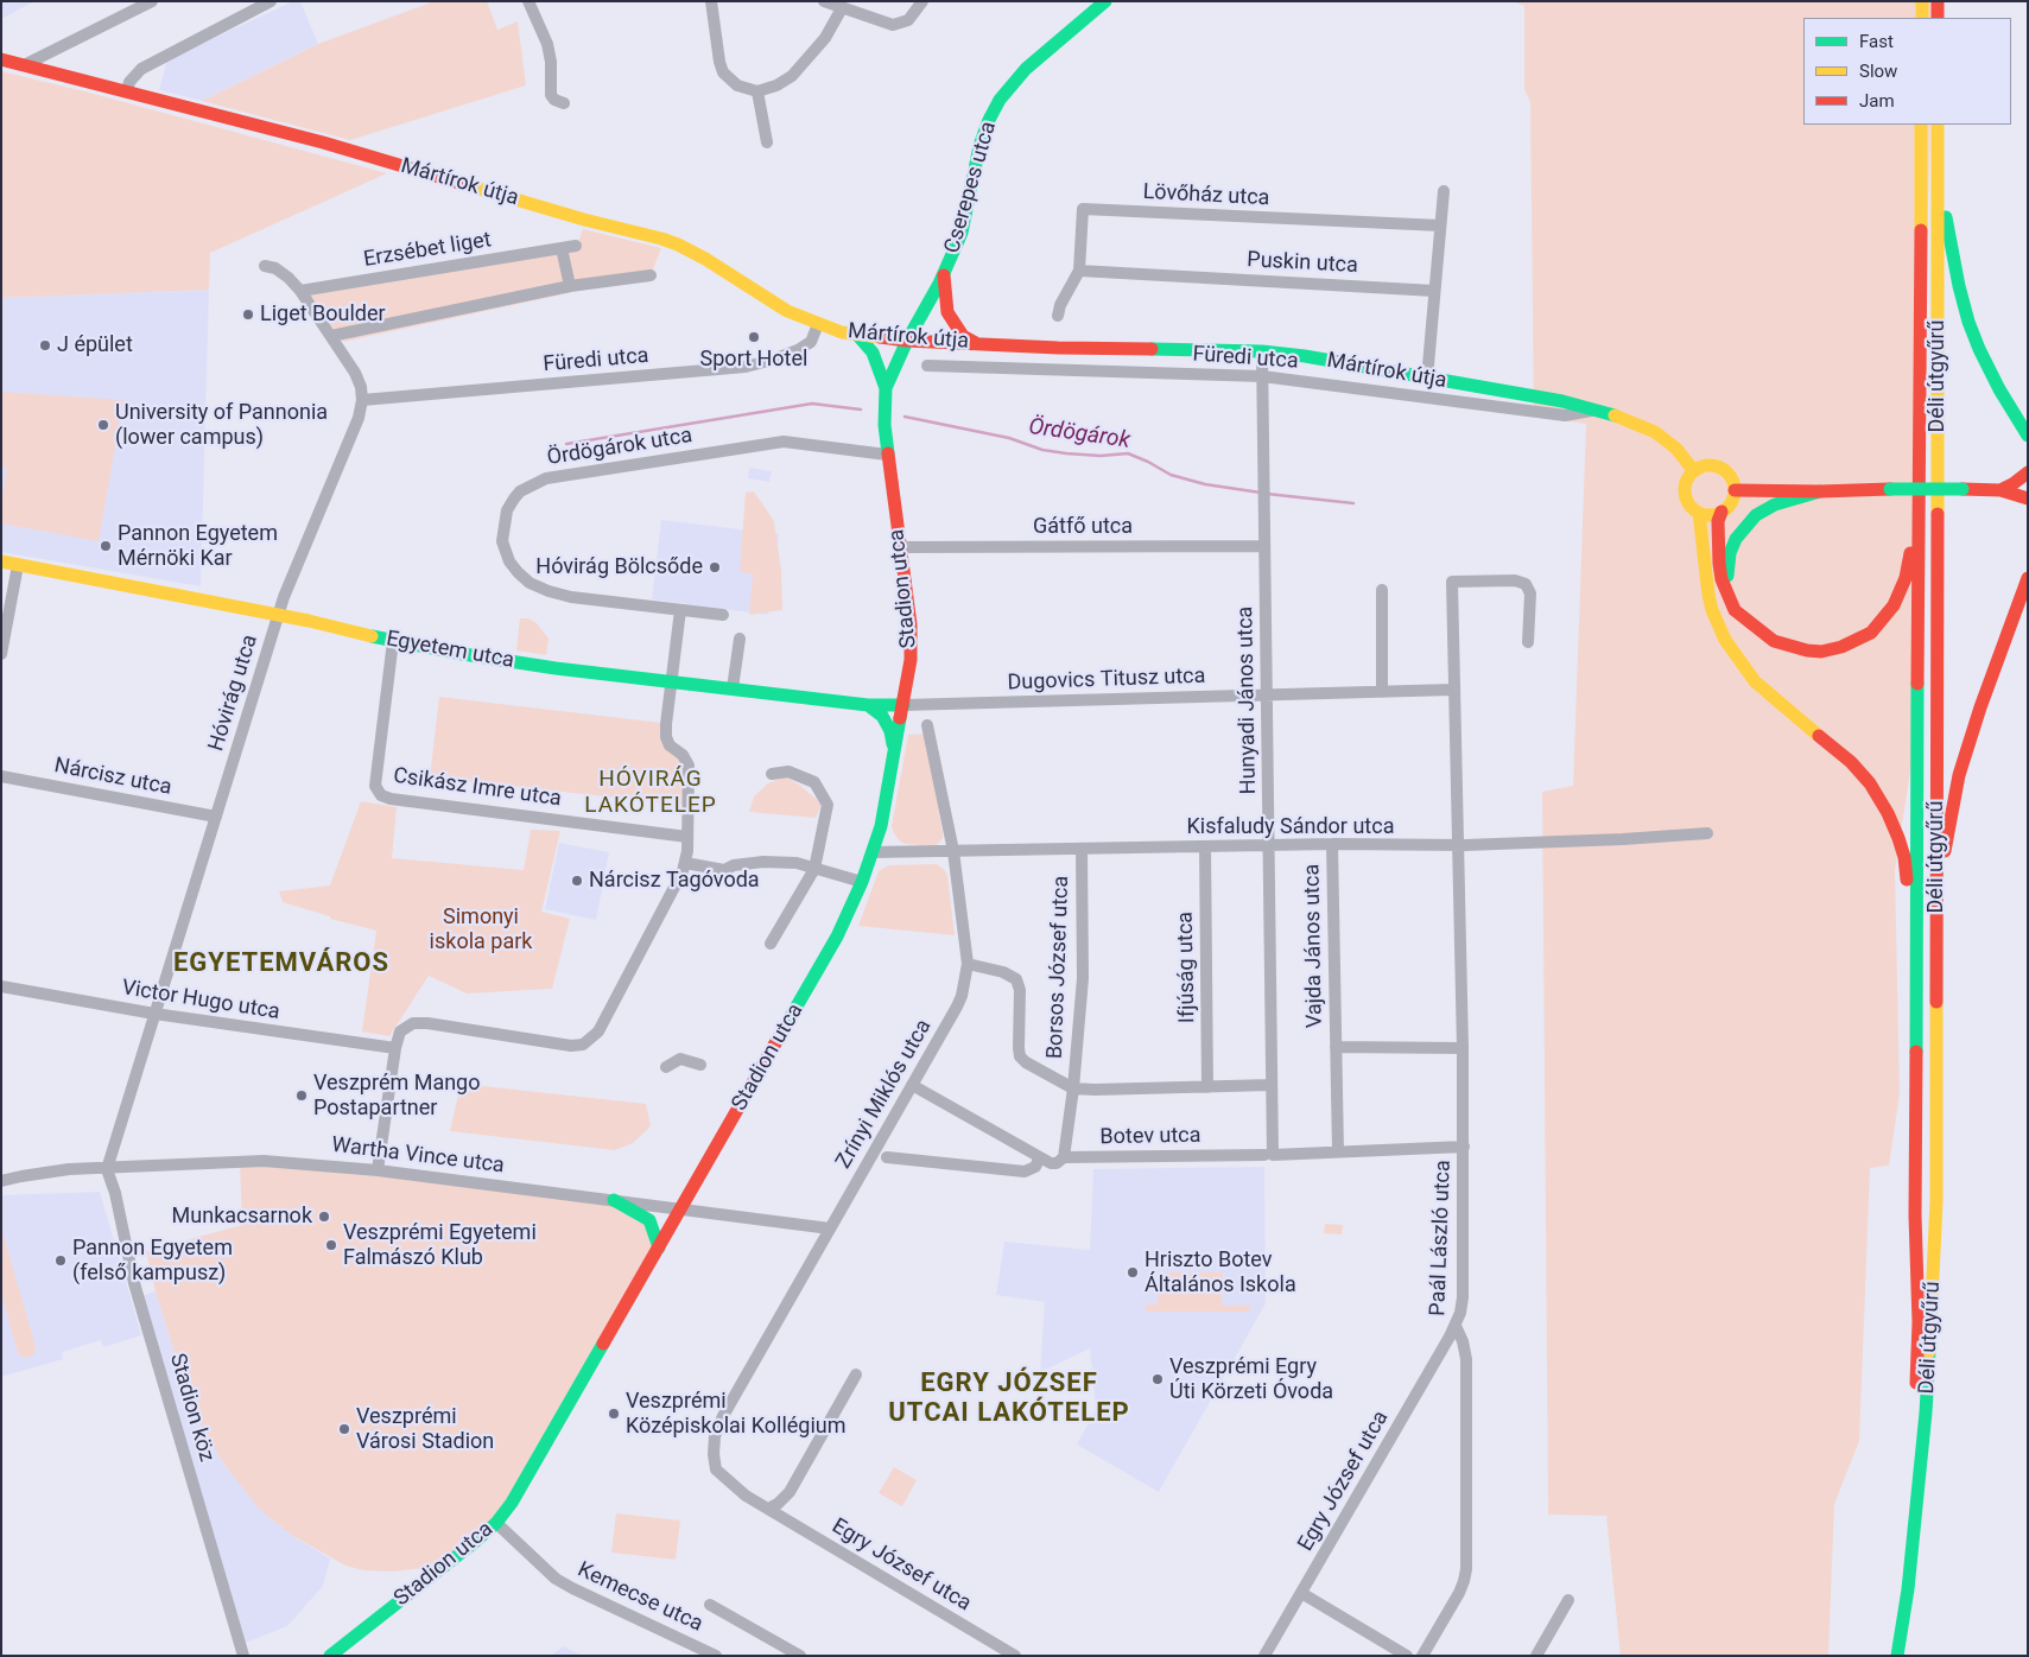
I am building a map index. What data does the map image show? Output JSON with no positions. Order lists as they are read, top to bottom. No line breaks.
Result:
{"streets":{"main road":["Mártírok útja","Cserepes utca","Déli útgyűrű","Stadion utca","Egyetem utca"],"street":["Lövőház utca","Erzsébet liget","Puskin utca","Füredi utca","Ördögárok utca","Gátfő utca","Dugovics Titusz utca","Hóvirág utca","Hunyadi János utca","Nárcisz utca","Csikász Imre utca","Kisfaludy Sándor utca","Vajda János utca","Borsos József utca","Ifjúság utca","Victor Hugo utca","Zrínyi Miklós utca","Botev utca","Wartha Vince utca","Paál László utca","Stadion köz","Egry József utca","Kemecse utca"]},"crossings":[["Mártírok útja","Cserepes utca"],["Mártírok útja","Füredi utca"],["Mártírok útja","Stadion utca"],["Mártírok útja","Hunyadi János utca"],["Cserepes utca","Stadion utca"],["Lövőház utca","Puskin utca"],["Füredi utca","Hóvirág utca"],["Füredi utca","Hunyadi János utca"],["Ördögárok utca","Stadion utca"],["Gátfő utca","Stadion utca"],["Gátfő utca","Hunyadi János utca"],["Stadion utca","Egyetem utca"],["Stadion utca","Dugovics Titusz utca"],["Stadion utca","Kisfaludy Sándor utca"],["Stadion utca","Wartha Vince utca"],["Stadion utca","Kemecse utca"],["Egyetem utca","Dugovics Titusz utca"],["Egyetem utca","Hóvirág utca"],["Egyetem utca","Csikász Imre utca"],["Dugovics Titusz utca","Hunyadi János utca"],["Hóvirág utca","Nárcisz utca"],["Hóvirág utca","Victor Hugo utca"],["Hóvirág utca","Wartha Vince utca"],["Hóvirág utca","Stadion köz"],["Hunyadi János utca","Kisfaludy Sándor utca"],["Hunyadi János utca","Borsos József utca"],["Hunyadi János utca","Botev utca"],["Kisfaludy Sándor utca","Vajda János utca"],["Kisfaludy Sándor utca","Borsos József utca"],["Kisfaludy Sándor utca","Ifjúság utca"],["Kisfaludy Sándor utca","Zrínyi Miklós utca"],["Kisfaludy Sándor utca","Paál László utca"],["Vajda János utca","Botev utca"],["Vajda János utca","Paál László utca"],["Borsos József utca","Ifjúság utca"],["Borsos József utca","Zrínyi Miklós utca"],["Borsos József utca","Botev utca"],["Zrínyi Miklós utca","Botev utca"],["Zrínyi Miklós utca","Wartha Vince utca"],["Zrínyi Miklós utca","Egry József utca"],["Botev utca","Paál László utca"],["Wartha Vince utca","Stadion köz"],["Paál László utca","Egry József utca"]],"districts":["HÓVIRÁG LAKÓTELEP","EGYETEMVÁROS","EGRY JÓZSEF UTCAI LAKÓTELEP"],"water":["Ördögárok"],"parks":["Simonyi iskola park"],"places":["Liget Boulder","Sport Hotel","J épület","University of Pannonia (lower campus)","Pannon Egyetem Mérnöki Kar","Hóvirág Bölcsőde","Nárcisz Tagóvoda","Veszprém Mango Postapartner","Munkacsarnok","Veszprémi Egyetemi Falmászó Klub","Pannon Egyetem (felső kampusz)","Hriszto Botev Általános Iskola","Veszprémi Egry Úti Körzeti Óvoda","Veszprémi Középiskolai Kollégium","Veszprémi Városi Stadion"],"legend":["Fast","Slow","Jam"]}
